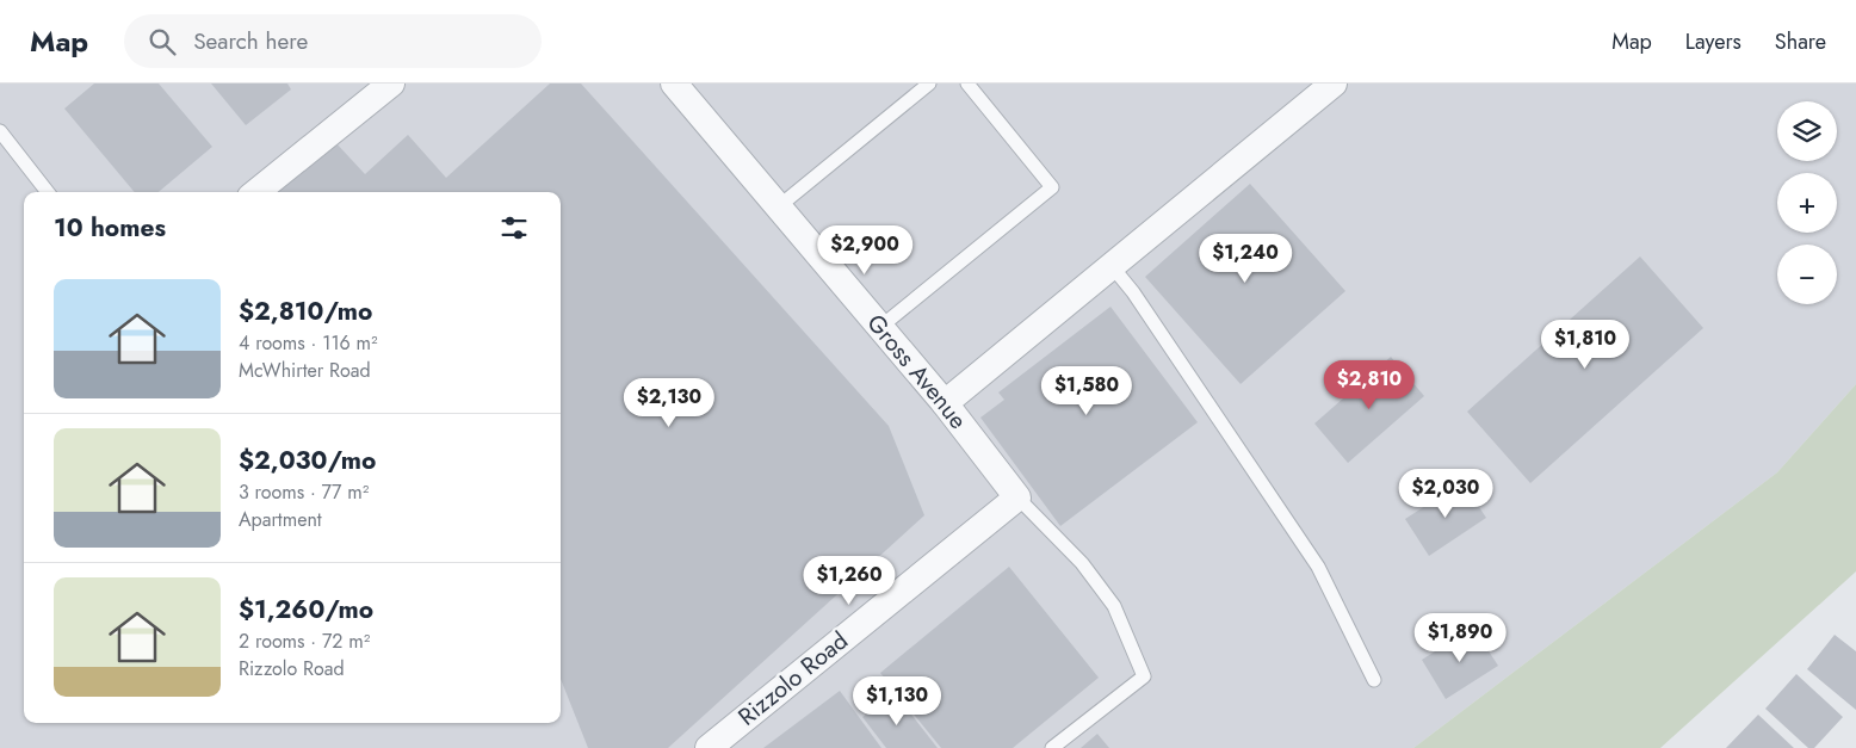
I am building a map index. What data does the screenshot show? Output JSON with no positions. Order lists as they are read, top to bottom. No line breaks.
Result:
{"streets":{"street":["Gross Avenue","Rizzolo Road"]},"crossings":[["Gross Avenue","Rizzolo Road"]],"page":{"header":"Map","search":"Search here","nav":["Map","Layers","Share"],"map_buttons":["+","−"],"heading":"10 homes","price":["$2,900","$1,240","$1,810","$2,810","$1,580","$2,130","$2,030","$1,260","$1,890","$1,130"],"list":[{"name":"$2,810/mo","note":"4 rooms · 116 m² · McWhirter Road"},{"name":"$2,030/mo","note":"3 rooms · 77 m² · Apartment"},{"name":"$1,260/mo","note":"2 rooms · 72 m² · Rizzolo Road"}]}}
